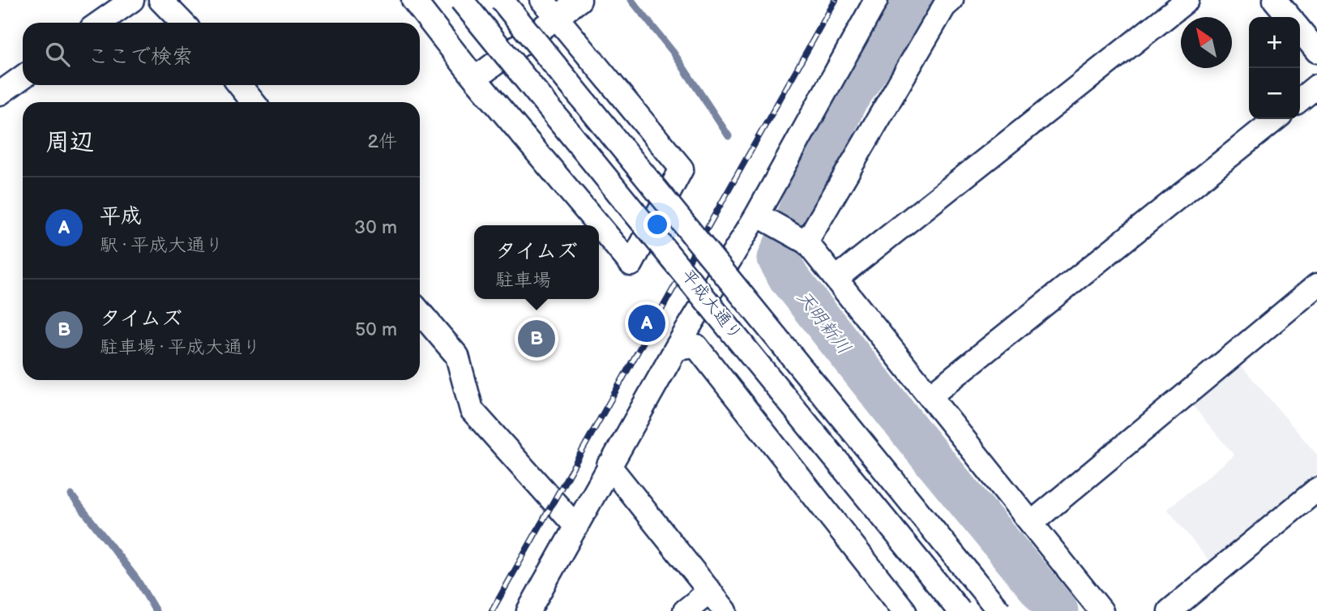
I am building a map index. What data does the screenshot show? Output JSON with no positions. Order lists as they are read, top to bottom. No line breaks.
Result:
{"streets":{"street":["平成大通り"]},"water":["天明新川"],"north":"top left","page":{"map_buttons":["+","−"],"search":"ここで検索","heading":["周辺","2件"],"list":[{"mark":"A","name":"平成","note":"駅 · 平成大通り","value":"30 m"},{"mark":"B","name":"タイムズ","note":"駐車場 · 平成大通り","value":"50 m"}],"popup":["タイムズ","駐車場"],"pins":["A","B"]}}
